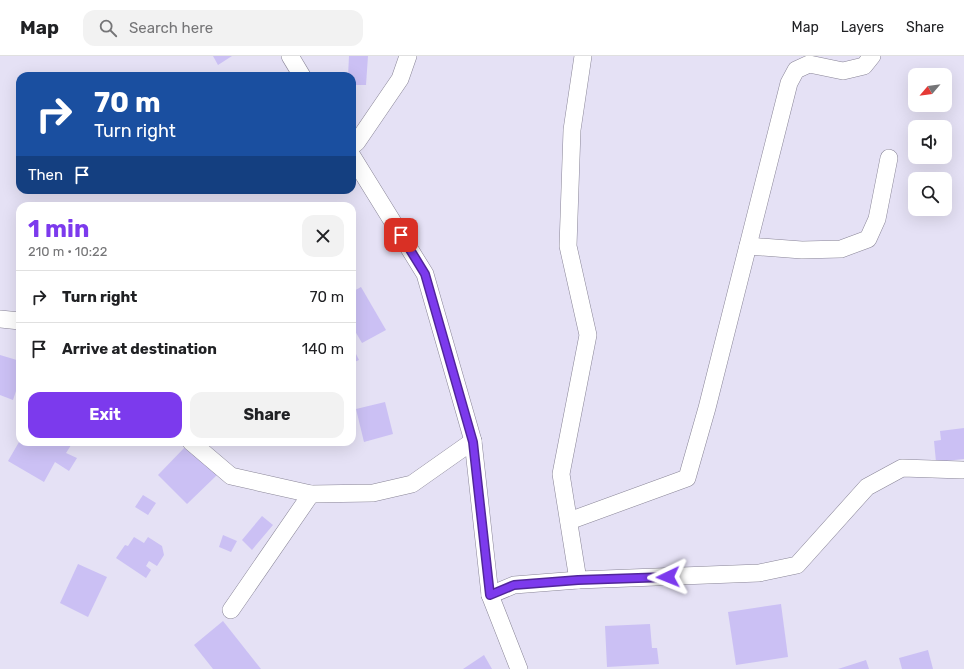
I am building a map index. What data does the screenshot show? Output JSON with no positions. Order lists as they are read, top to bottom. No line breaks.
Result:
{"north":"bottom left","page":{"header":"Map","search":"Search here","nav":["Map","Layers","Share"],"turn":["70 m","Turn right"],"then":"Then","heading":["1 min","210 m · 10:22"],"list":[{"name":"Turn right","value":"70 m"},{"name":"Arrive at destination","value":"140 m"}],"buttons":["Exit","Share"]}}
